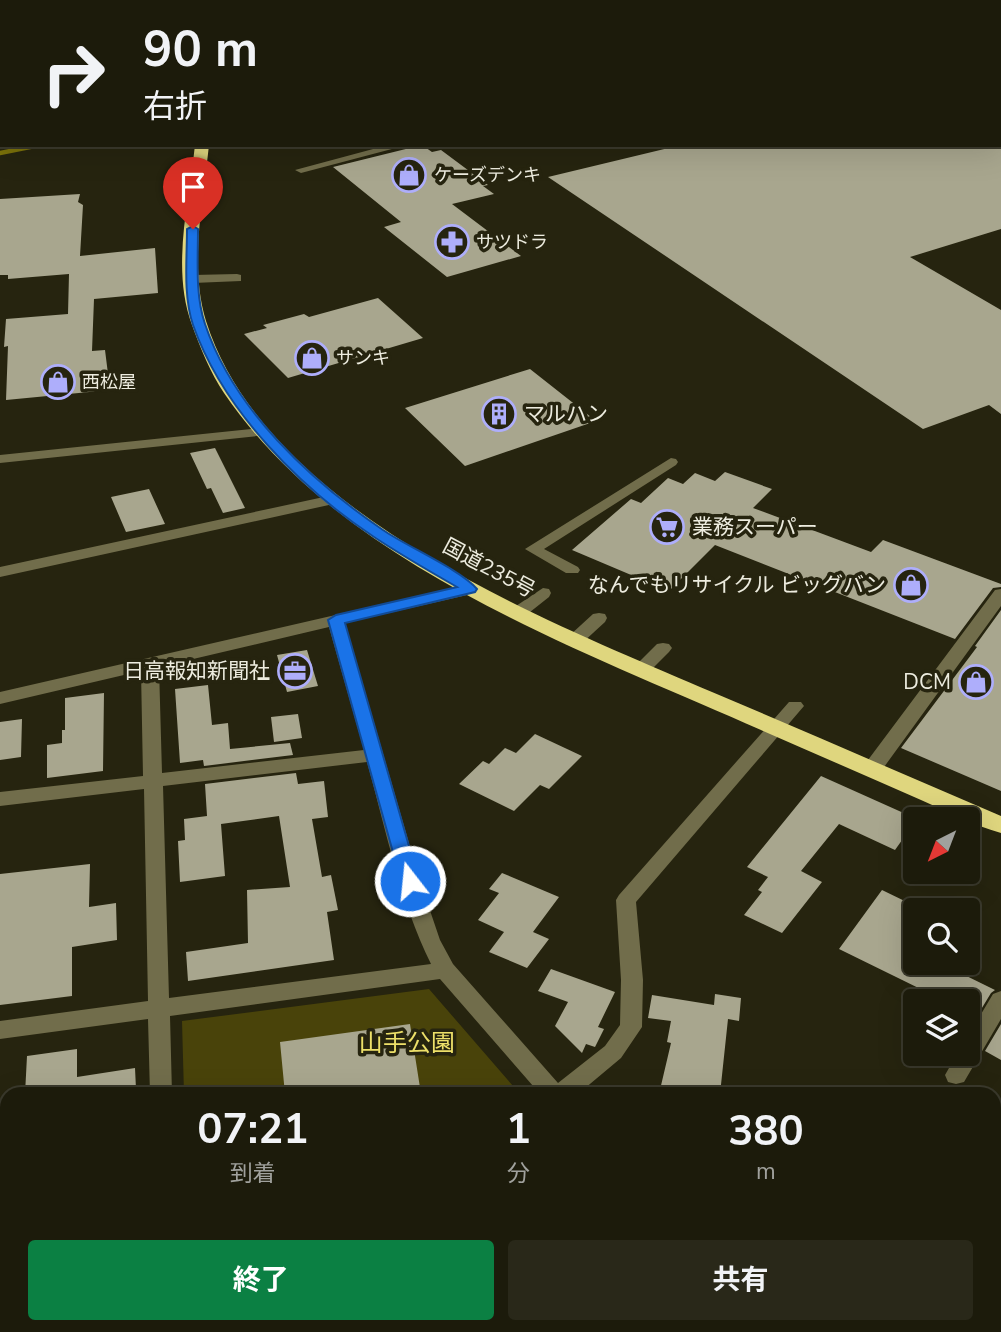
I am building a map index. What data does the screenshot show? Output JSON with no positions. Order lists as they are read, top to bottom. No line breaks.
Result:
{"streets":{"highway":["国道235号"]},"parks":["山手公園"],"places":{"shop":["ケーズデンキ","サンキ","西松屋","なんでもリサイクル ビッグバン","DCM"],"pharmacy":["サツドラ"],"building":["マルハン"],"supermarket":["業務スーパー"],"office":["日高報知新聞社"]},"north":"bottom left","page":{"turn":["90 m","右折"],"eta":["07:21","到着","1","分","380","m"],"buttons":["終了","共有"]}}
